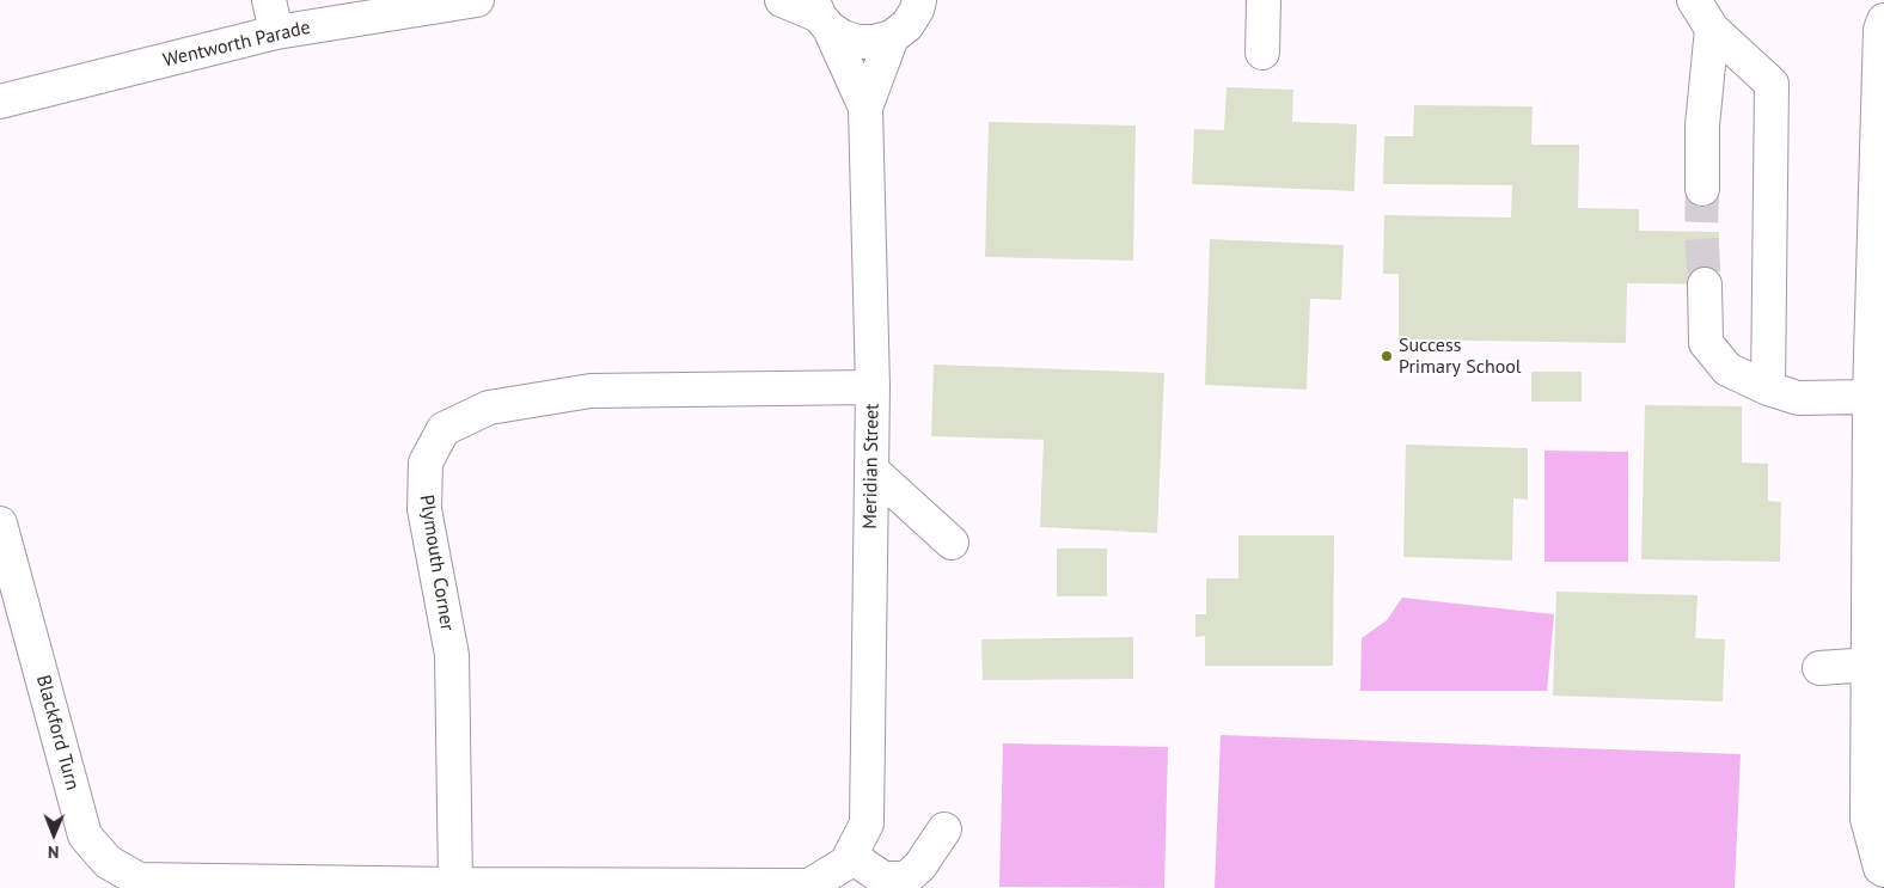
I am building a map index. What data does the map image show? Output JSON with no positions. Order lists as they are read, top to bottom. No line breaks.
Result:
{"streets":{"street":["Wentworth Parade","Meridian Street","Plymouth Corner","Blackford Turn"]},"crossings":[["Meridian Street","Plymouth Corner"],["Meridian Street","Blackford Turn"],["Plymouth Corner","Blackford Turn"]],"places":["Success Primary School"],"north":"bottom"}
